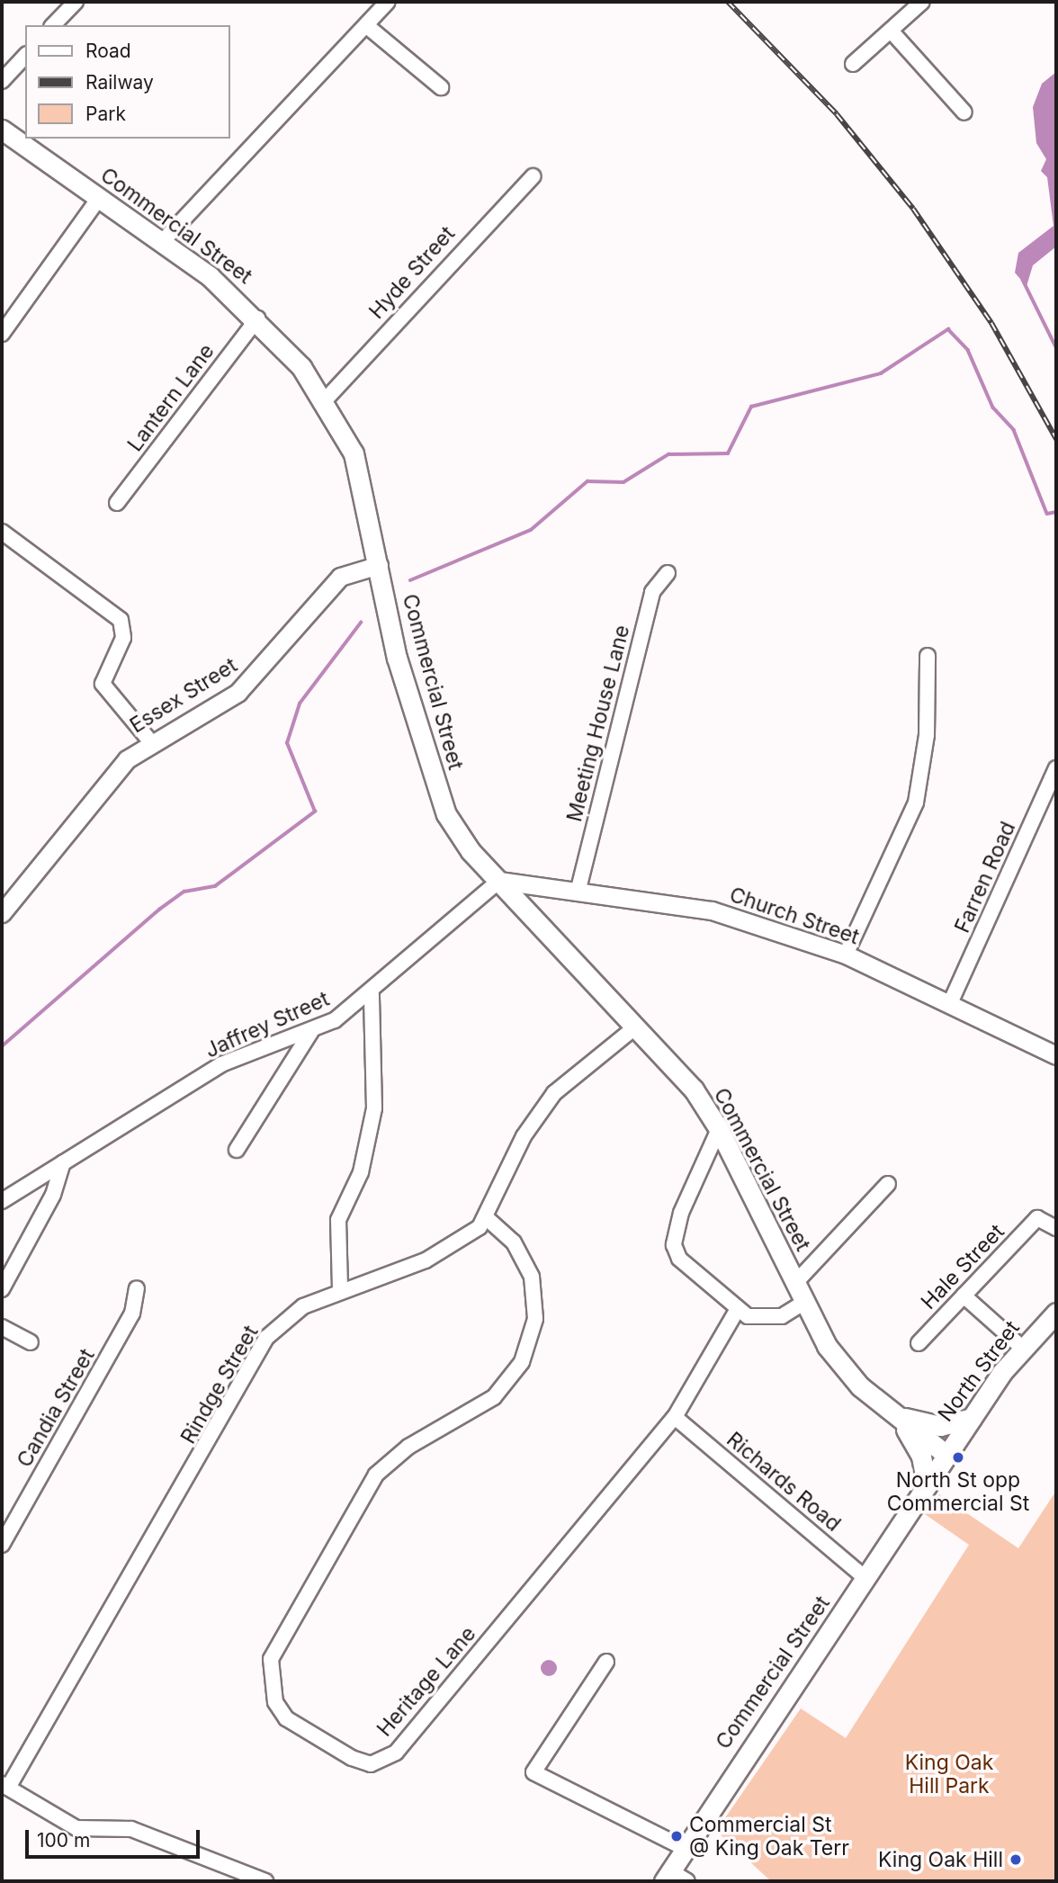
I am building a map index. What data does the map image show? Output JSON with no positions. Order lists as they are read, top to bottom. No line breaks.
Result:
{"streets":{"main road":["Commercial Street","North Street"],"street":["Hyde Street","Lantern Lane","Essex Street","Meeting House Lane","Farren Road","Church Street","Jaffrey Street","Hale Street","Rindge Street","Candia Street","Richards Road","Heritage Lane"]},"crossings":[["Commercial Street","Hyde Street"],["Commercial Street","Lantern Lane"],["Commercial Street","Essex Street"],["Commercial Street","Church Street"],["Commercial Street","Jaffrey Street"],["Commercial Street","North Street"],["Commercial Street","Rindge Street"],["Commercial Street","Richards Road"],["Meeting House Lane","Church Street"],["Farren Road","Church Street"],["Church Street","Jaffrey Street"],["Rindge Street","Heritage Lane"],["Richards Road","Heritage Lane"]],"parks":["King Oak Hill Park"],"places":["North St opp Commercial St","Commercial St @ King Oak Terr","King Oak Hill"],"legend":["Road","Railway","Park"],"scale_bar":"100 m"}
